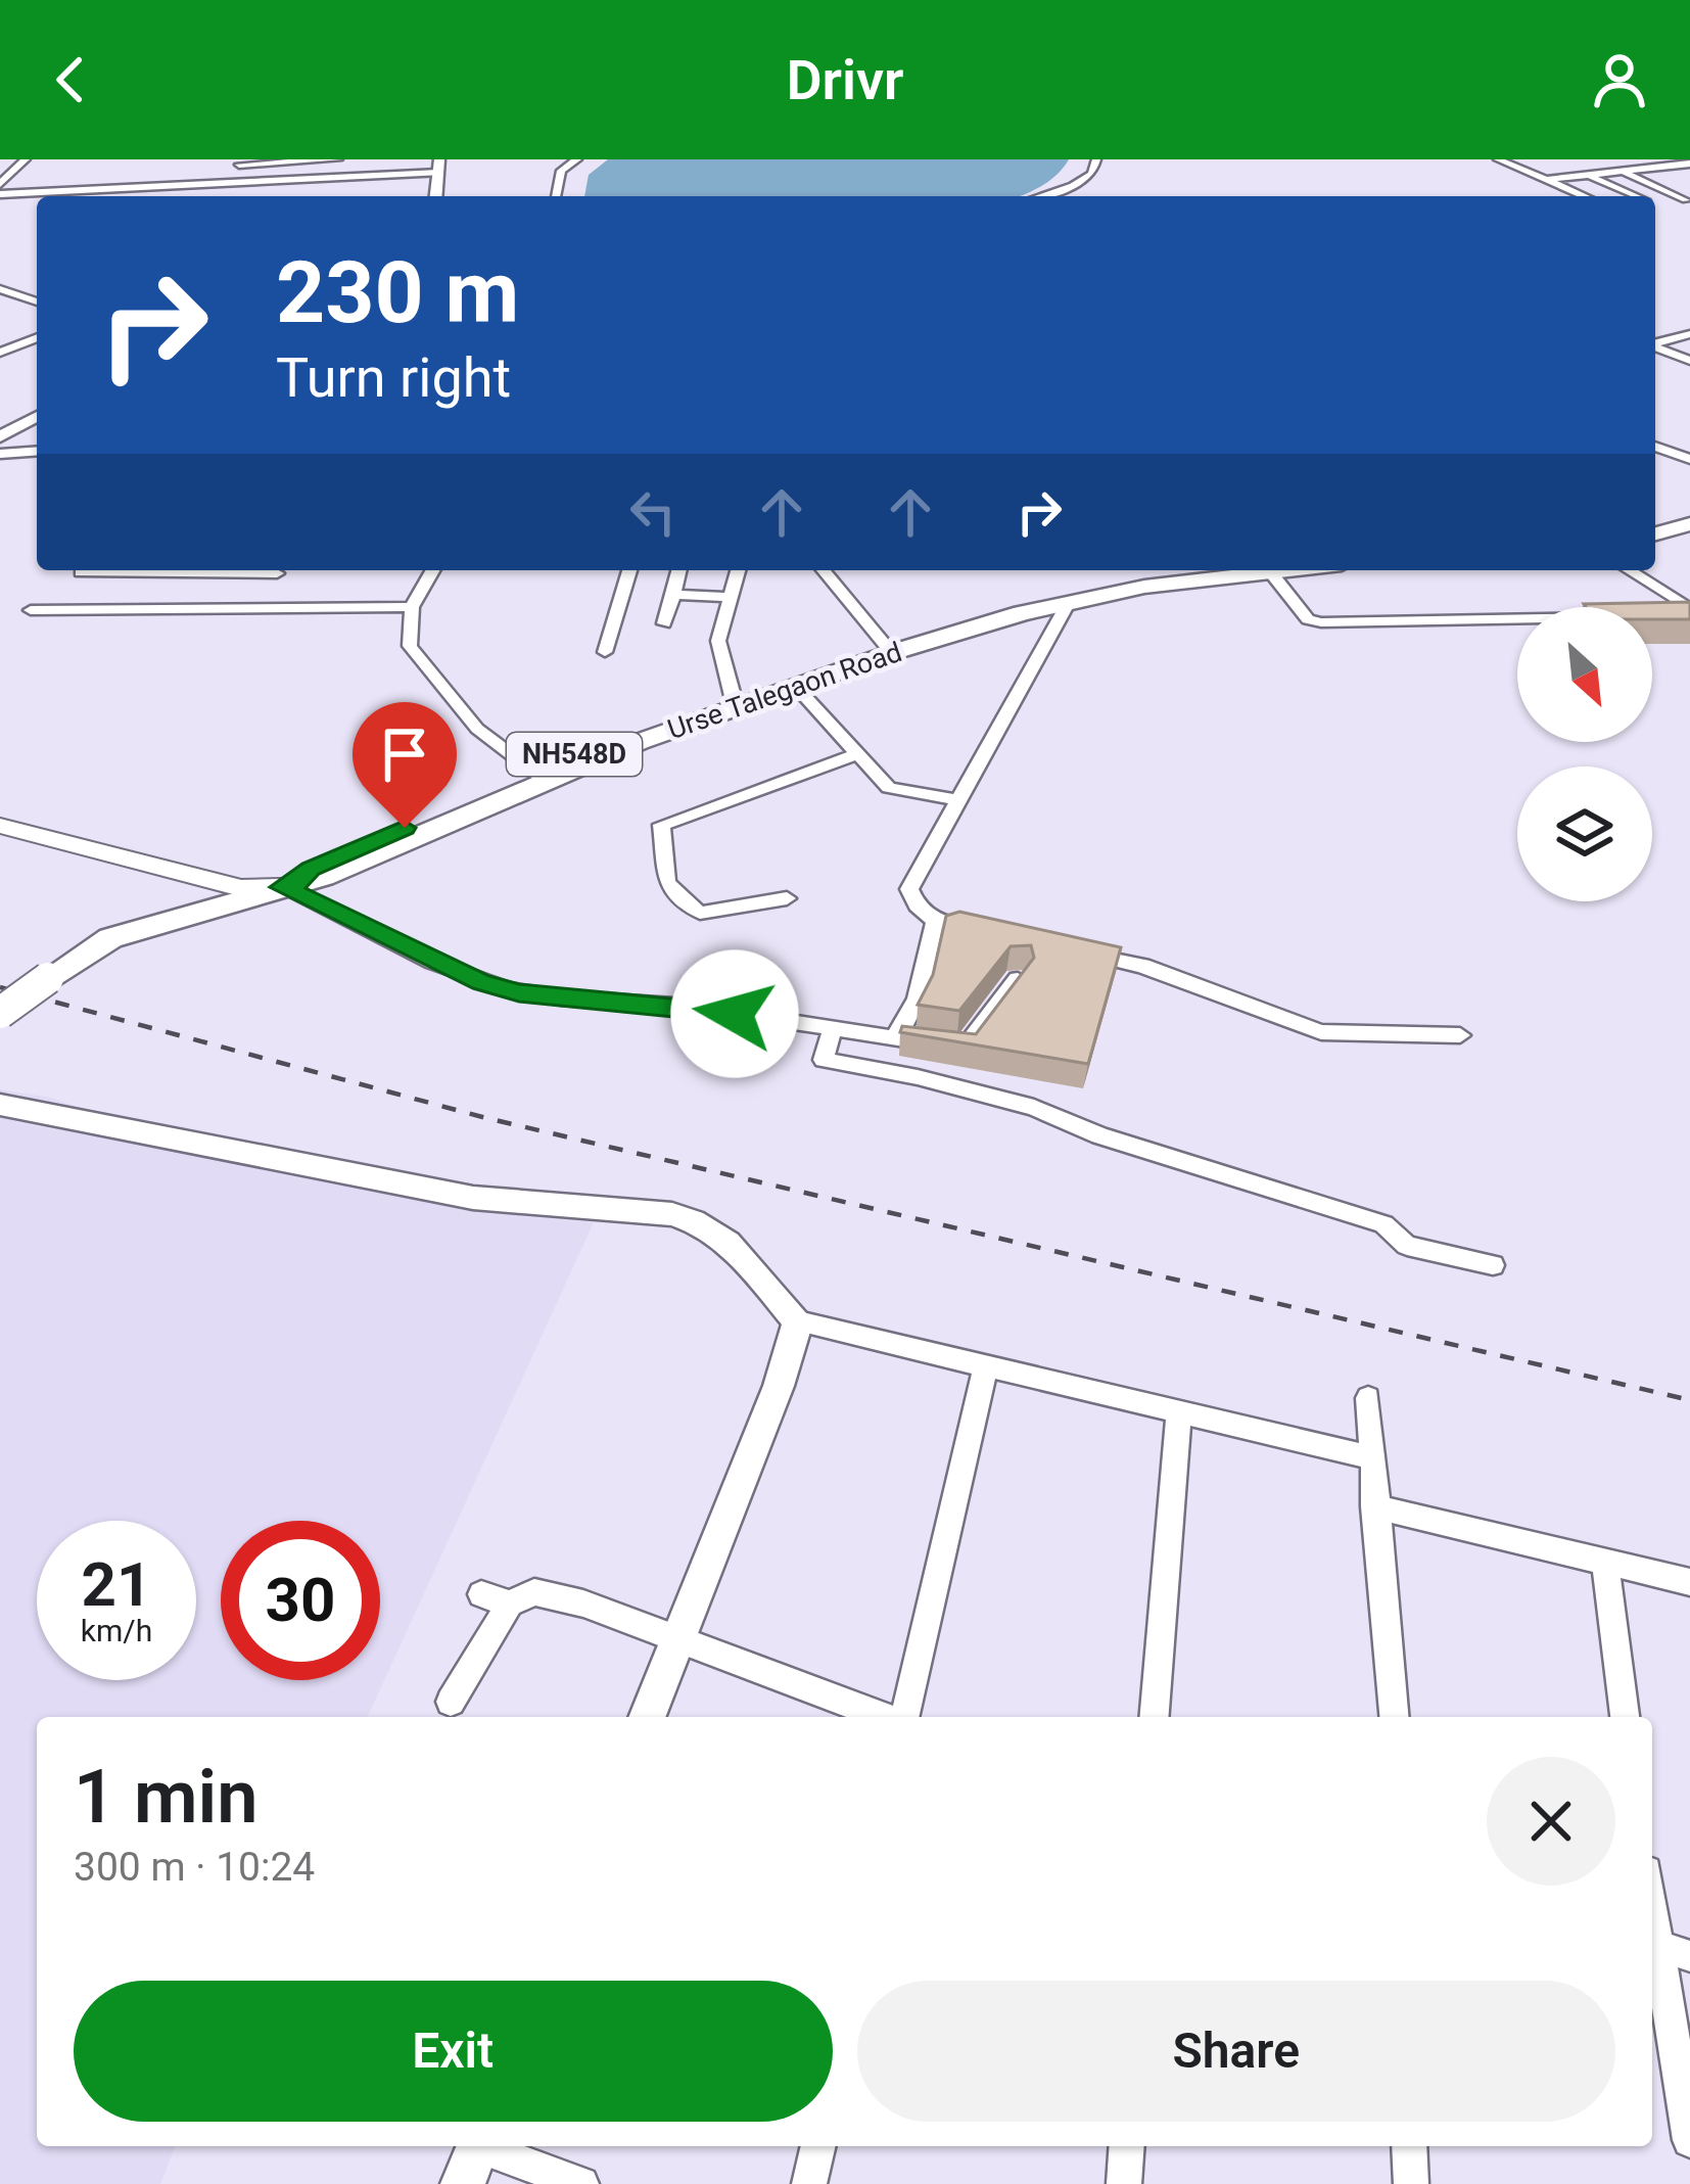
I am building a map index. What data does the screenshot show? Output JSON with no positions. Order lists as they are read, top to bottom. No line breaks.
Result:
{"streets":{"highway":["Urse Talegaon Road","NH548D"]},"crossings":[["Urse Talegaon Road","NH548D"]],"north":"bottom right","page":{"header":"Drivr","turn":["230 m","Turn right"],"speed":"21 km/h","limit":"30","heading":["1 min","300 m · 10:24"],"buttons":["Exit","Share"]}}
